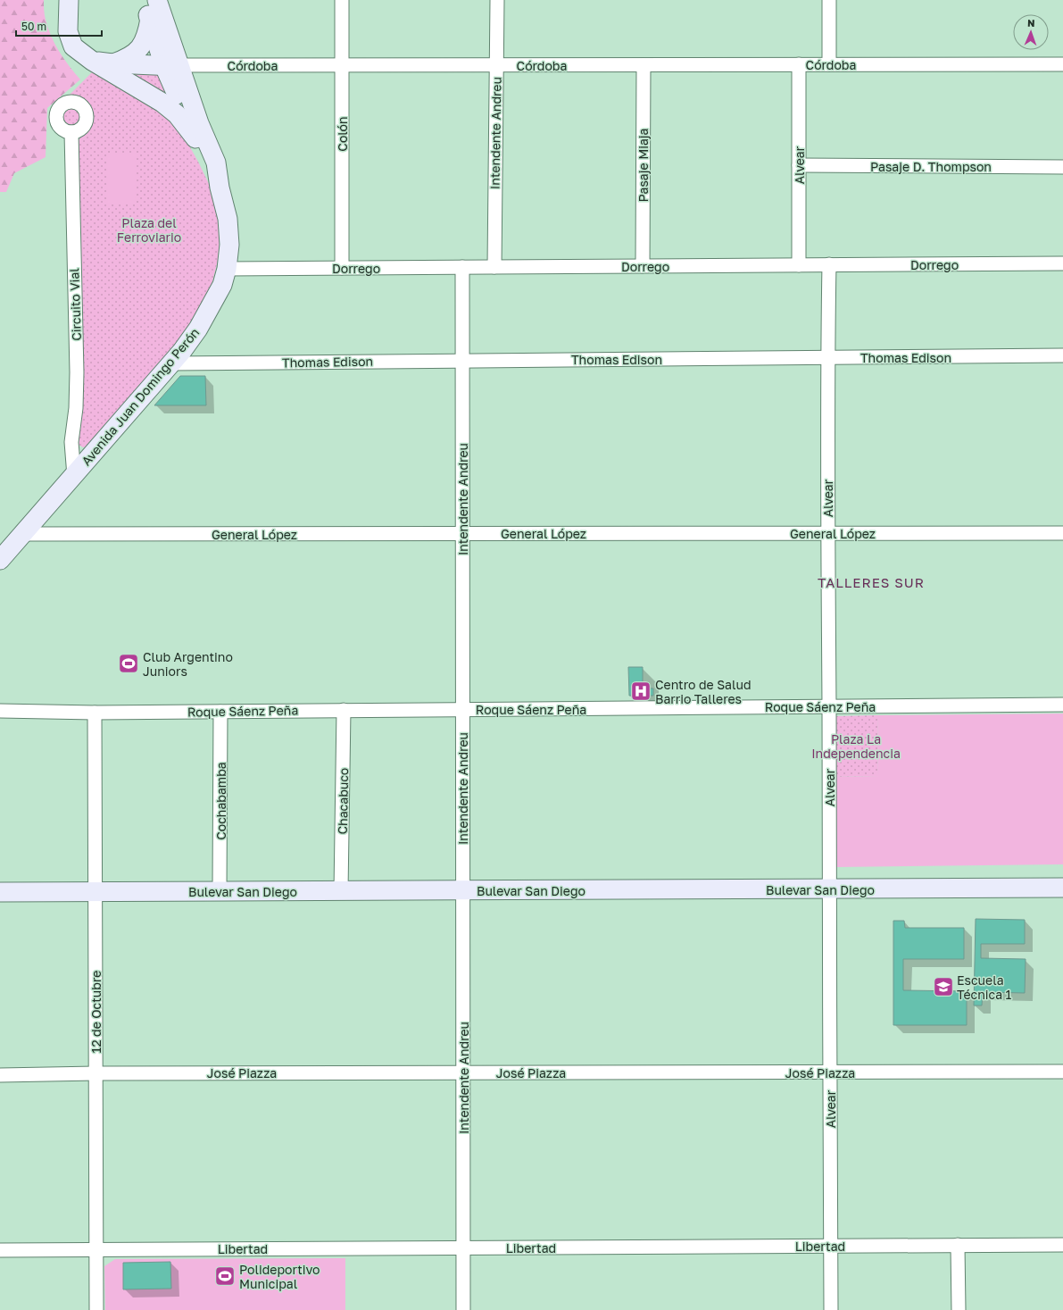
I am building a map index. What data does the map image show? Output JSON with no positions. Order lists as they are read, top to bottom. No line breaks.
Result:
{"streets":{"street":["Córdoba","Intendente Andreu","Colón","Pasaje Miaja","Alvear","Pasaje D. Thompson","Dorrego","Circuito Vial","Thomas Edison","Avenida Juan Domingo Perón","General López","Roque Sáenz Peña","Cochabamba","Chacabuco","Bulevar San Diego","12 de Octubre","José Piazza","Libertad"]},"crossings":[["Córdoba","Intendente Andreu"],["Córdoba","Colón"],["Córdoba","Pasaje Miaja"],["Córdoba","Alvear"],["Córdoba","Avenida Juan Domingo Perón"],["Intendente Andreu","Dorrego"],["Intendente Andreu","Thomas Edison"],["Intendente Andreu","General López"],["Intendente Andreu","Roque Sáenz Peña"],["Intendente Andreu","Bulevar San Diego"],["Intendente Andreu","José Piazza"],["Intendente Andreu","Libertad"],["Colón","Dorrego"],["Pasaje Miaja","Dorrego"],["Alvear","Pasaje D. Thompson"],["Alvear","Dorrego"],["Alvear","Thomas Edison"],["Alvear","General López"],["Alvear","Roque Sáenz Peña"],["Alvear","Bulevar San Diego"],["Alvear","José Piazza"],["Alvear","Libertad"],["Dorrego","Avenida Juan Domingo Perón"],["Circuito Vial","Avenida Juan Domingo Perón"],["Thomas Edison","Avenida Juan Domingo Perón"],["Avenida Juan Domingo Perón","General López"],["Roque Sáenz Peña","Cochabamba"],["Roque Sáenz Peña","Chacabuco"],["Roque Sáenz Peña","12 de Octubre"],["Cochabamba","Bulevar San Diego"],["Chacabuco","Bulevar San Diego"],["Bulevar San Diego","12 de Octubre"],["12 de Octubre","José Piazza"],["12 de Octubre","Libertad"]],"districts":["TALLERES SUR"],"parks":["Plaza del Ferroviario","Plaza La Independencia"],"places":{"sports":["Club Argentino Juniors","Polideportivo Municipal"],"hospital":["Centro de Salud Barrio Talleres"],"school or university":["Escuela Técnica 1"]},"scale_bar":"50 m","north":"top"}
